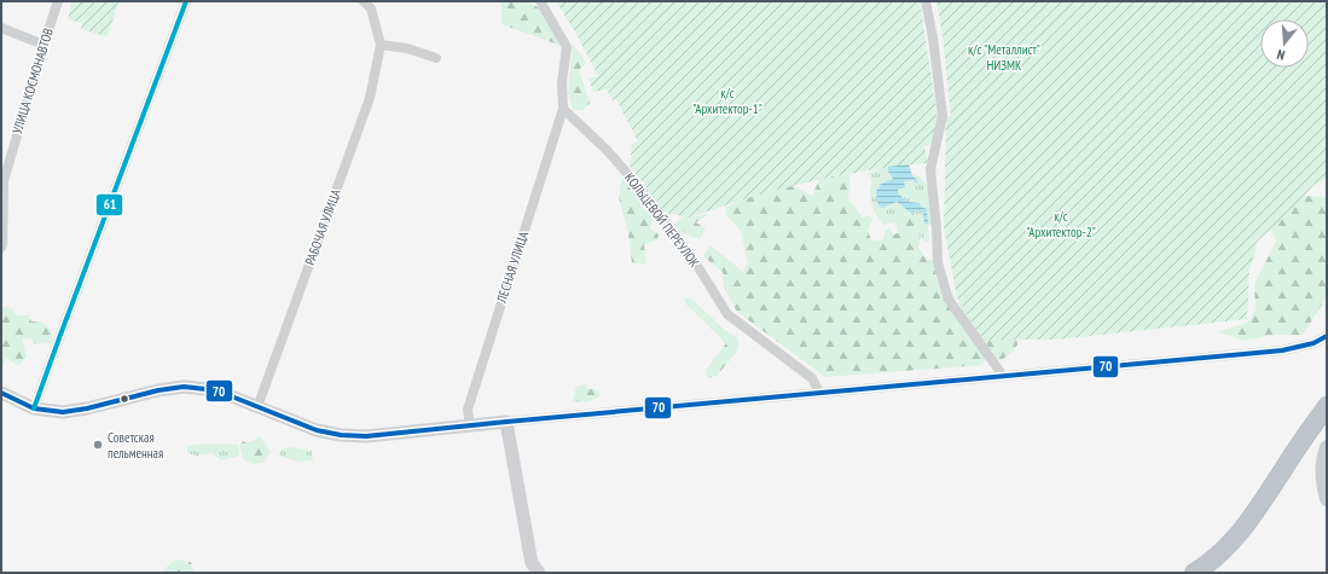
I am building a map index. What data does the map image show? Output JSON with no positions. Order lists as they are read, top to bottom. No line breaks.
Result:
{"streets":{"street":["УЛИЦА КОСМОНАВТОВ","КОЛЬЦЕВОЙ ПЕРЕУЛОК","РАБОЧАЯ УЛИЦА","ЛЕСНАЯ УЛИЦА"]},"crossings":[["КОЛЬЦЕВОЙ ПЕРЕУЛОК","ЛЕСНАЯ УЛИЦА"]],"parks":["к/с \"Металлист\" НИЗМК","к/с \"Архитектор-1\"","к/с \"Архитектор-2\""],"places":["Советская пельменная"],"lines":["transit line 61","transit line 70"],"north":"bottom"}
